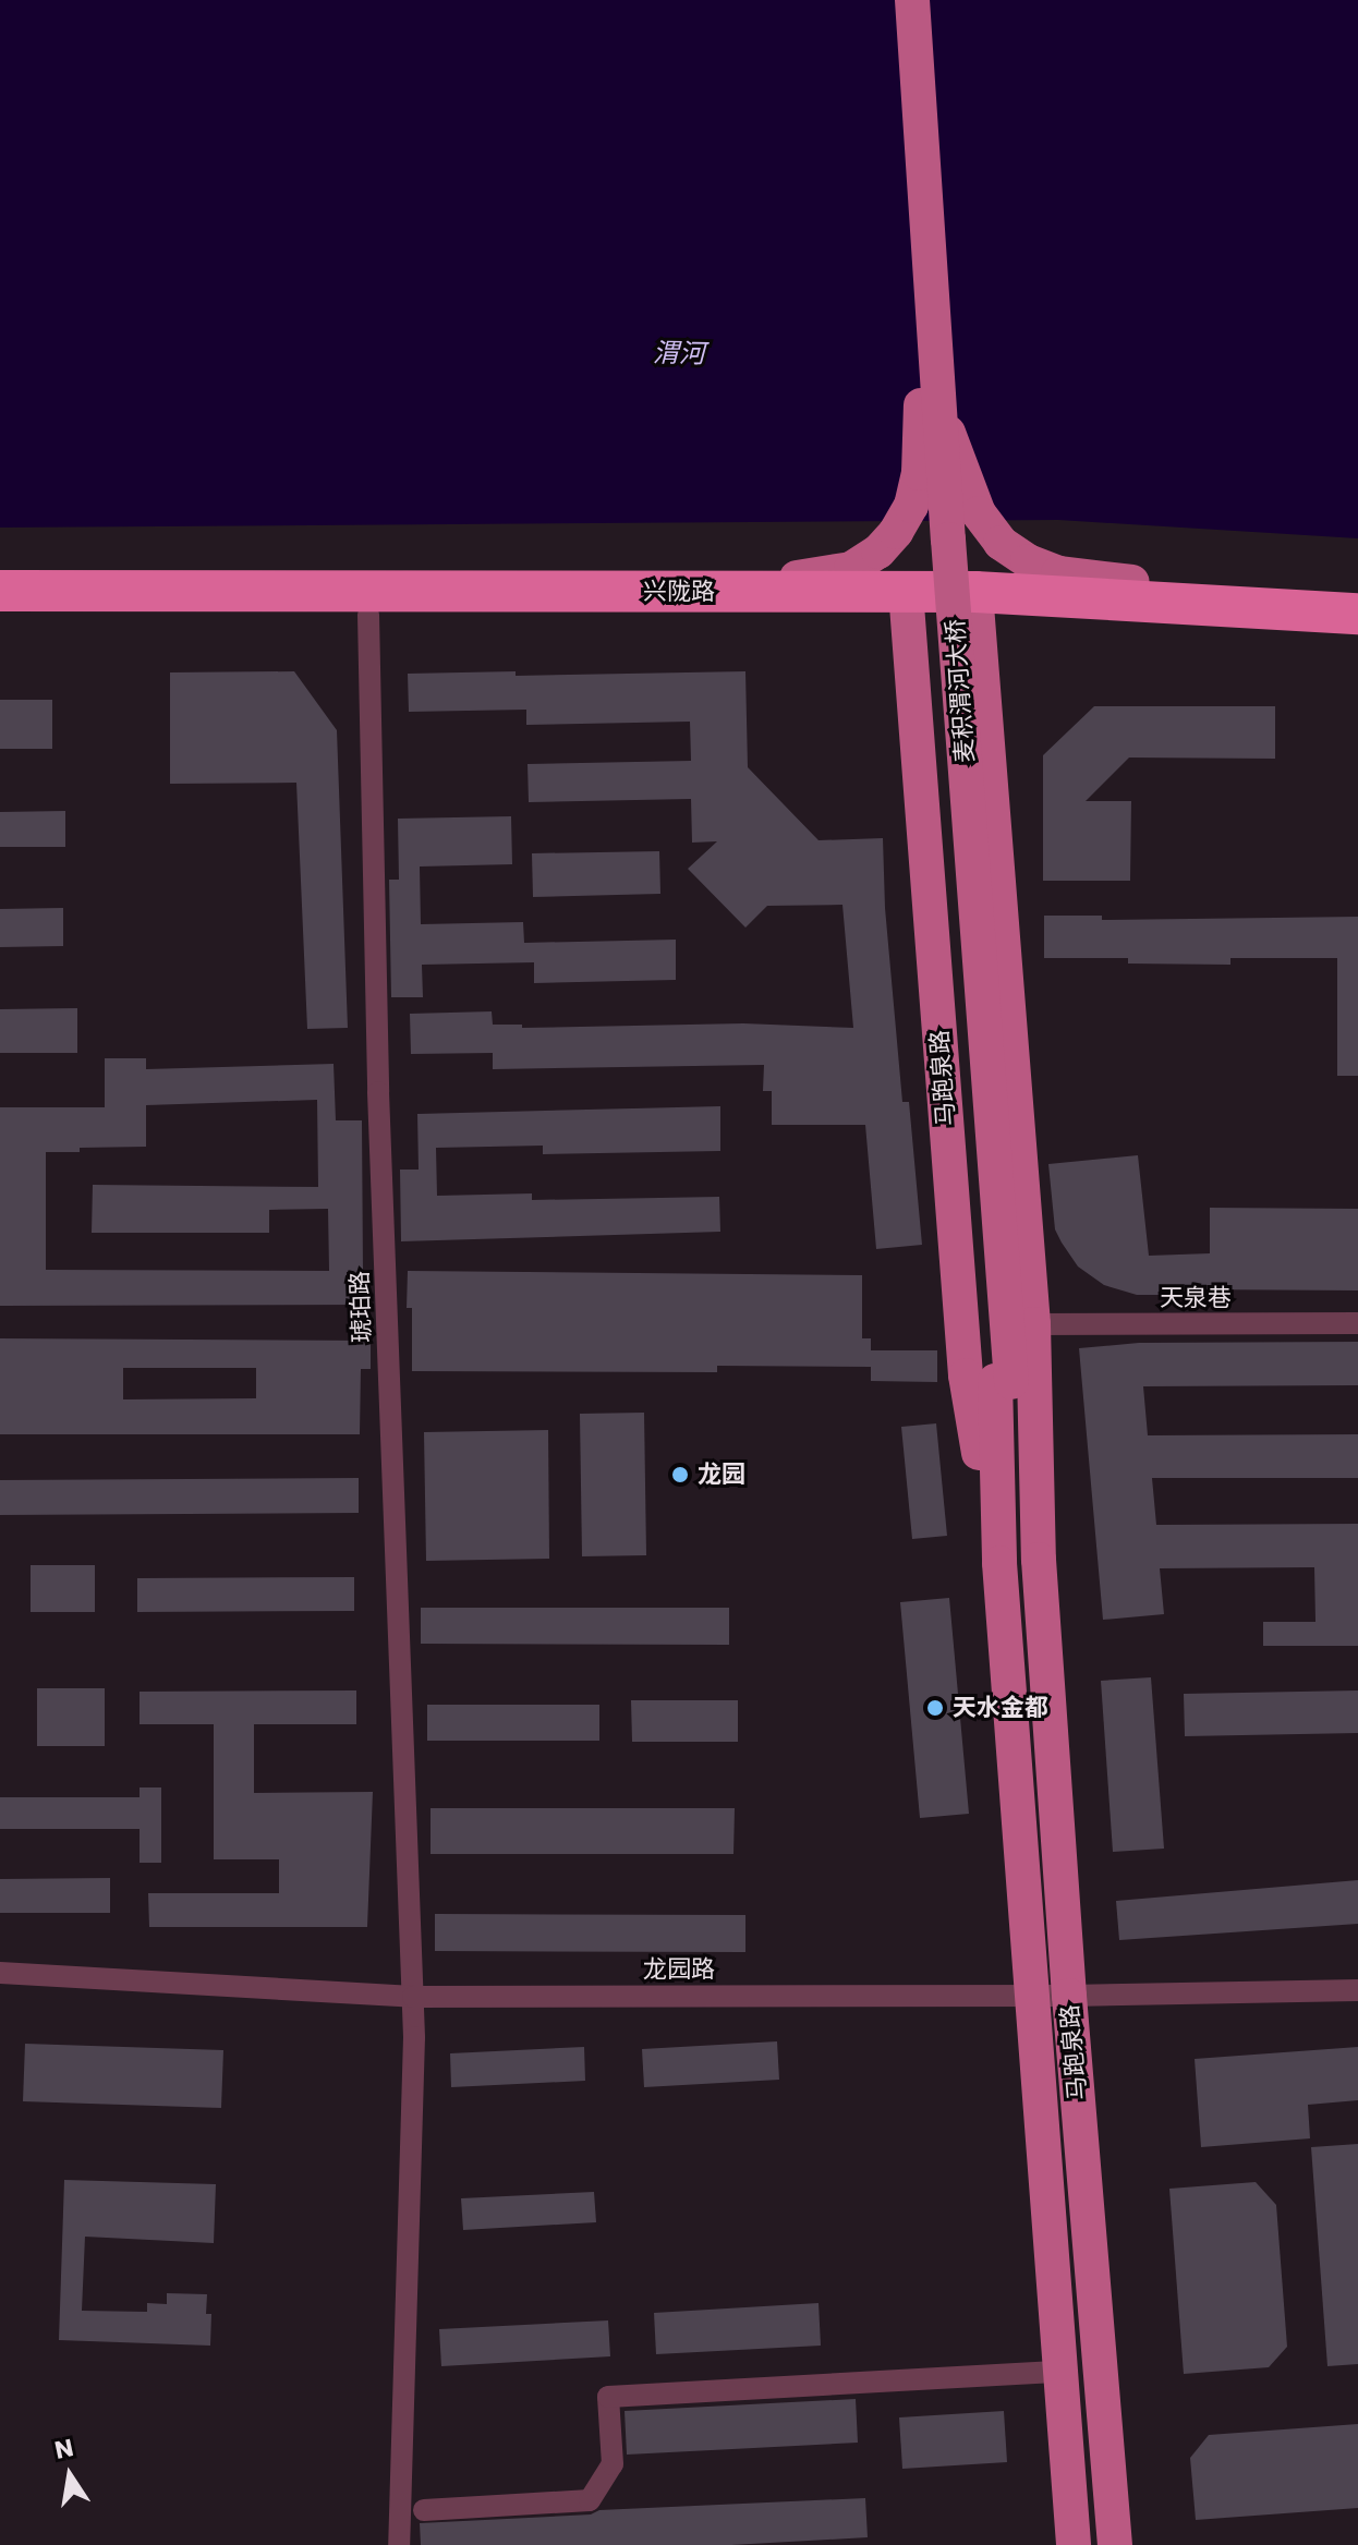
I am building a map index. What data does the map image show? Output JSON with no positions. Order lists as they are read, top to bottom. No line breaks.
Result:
{"streets":{"highway":["兴陇路"],"main road":["麦积渭河大桥","马跑泉路"],"street":["天泉巷","琥珀路","龙园路"]},"crossings":[["兴陇路","马跑泉路"],["兴陇路","琥珀路"],["麦积渭河大桥","马跑泉路"],["马跑泉路","天泉巷"],["马跑泉路","龙园路"],["琥珀路","龙园路"]],"water":["渭河"],"places":["龙园","天水金都"],"north":"top"}
